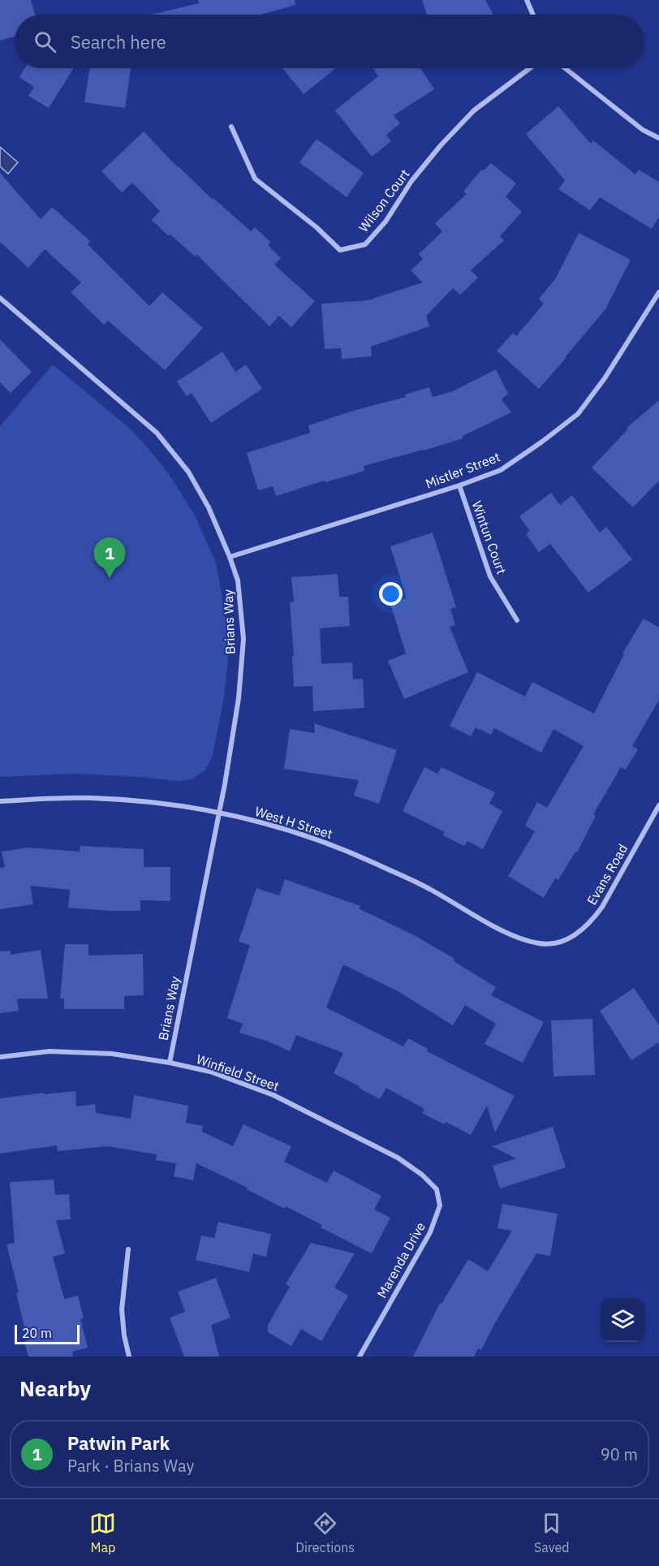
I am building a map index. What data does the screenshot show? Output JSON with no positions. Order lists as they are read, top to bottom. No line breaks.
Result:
{"streets":{"street":["Wilson Court","Mistler Street","Wintun Court","Brians Way","West H Street","Evans Road","Winfield Street","Marenda Drive"]},"crossings":[["Mistler Street","Wintun Court"],["Mistler Street","Brians Way"],["Brians Way","West H Street"],["Brians Way","Winfield Street"],["West H Street","Evans Road"],["Winfield Street","Marenda Drive"]],"scale_bar":"20 m","page":{"search":"Search here","pins":"1","scale":"20 m","heading":"Nearby","list":[{"mark":"1","name":"Patwin Park","note":"Park · Brians Way","value":"90 m"}],"nav":["Map","Directions","Saved"]}}
